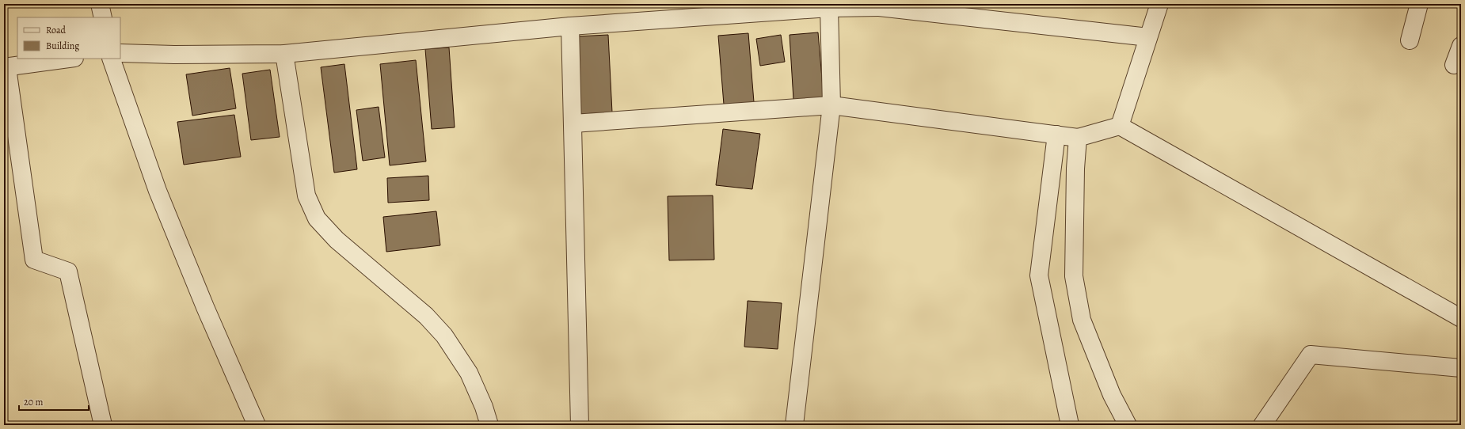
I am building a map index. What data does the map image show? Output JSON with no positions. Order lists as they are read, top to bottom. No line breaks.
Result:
{"legend":["Road","Building"],"scale_bar":"20 m"}
